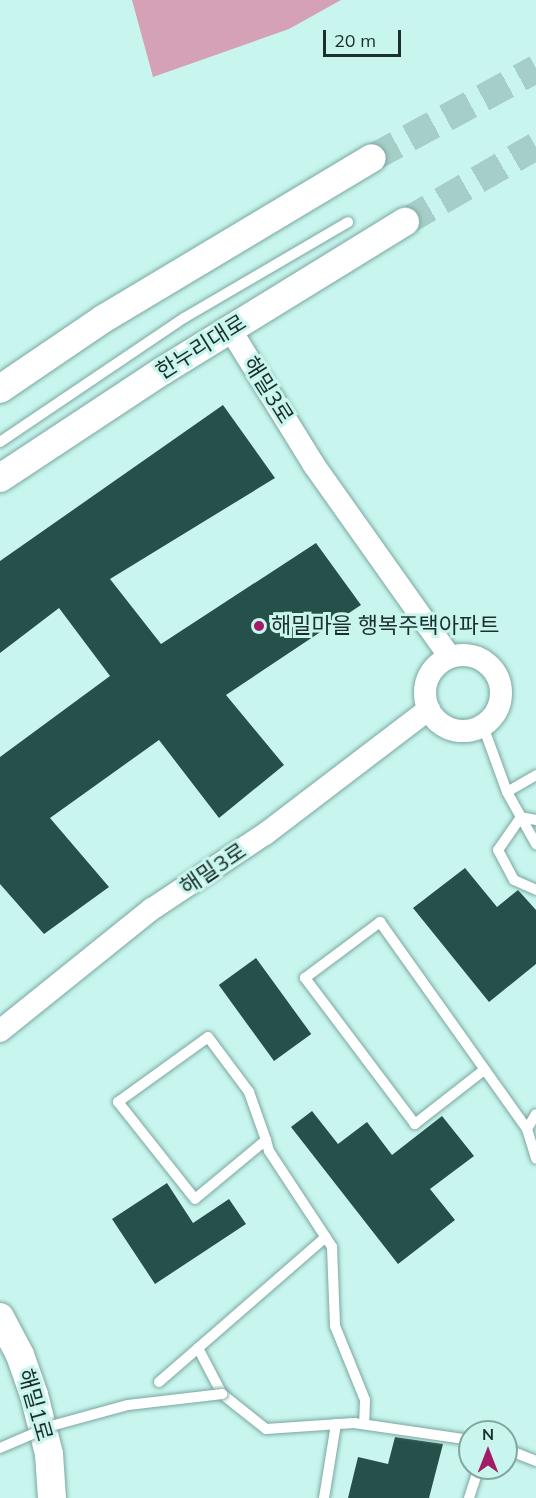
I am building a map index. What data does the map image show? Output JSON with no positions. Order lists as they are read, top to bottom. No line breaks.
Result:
{"streets":{"street":["한누리대로","해밀3로","해밀1로"]},"crossings":[["한누리대로","해밀3로"]],"places":["해밀마을 행복주택아파트"],"scale_bar":"20 m","north":"top"}
